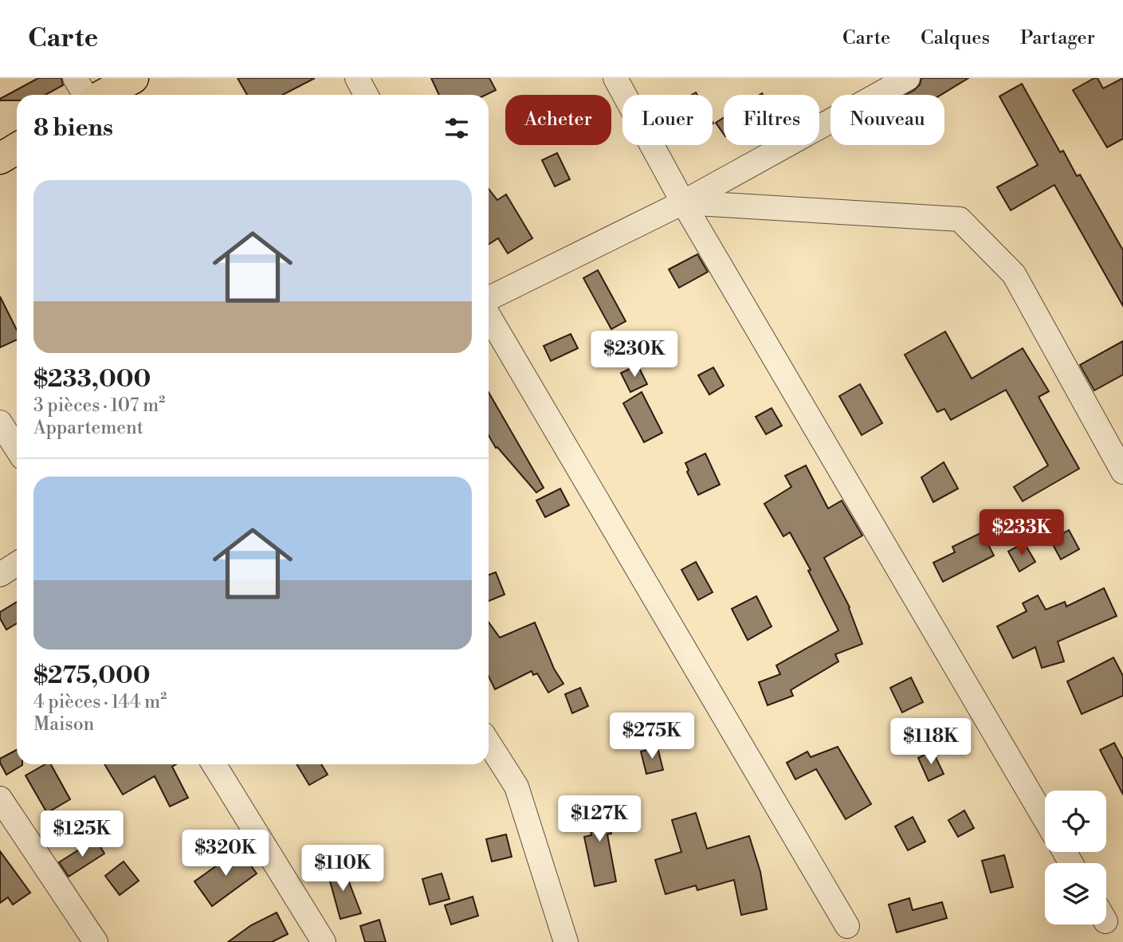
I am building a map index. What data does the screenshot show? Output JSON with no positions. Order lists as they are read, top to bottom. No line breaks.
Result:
{"page":{"header":"Carte","nav":["Carte","Calques","Partager"],"chip":["Acheter","Louer","Filtres","Nouveau"],"heading":"8 biens","list":[{"name":"$233,000","note":"3 pièces · 107 m² · Appartement"},{"name":"$275,000","note":"4 pièces · 144 m² · Maison"}],"price":["$230K","$233K","$275K","$118K","$127K","$125K","$320K","$110K"]}}
